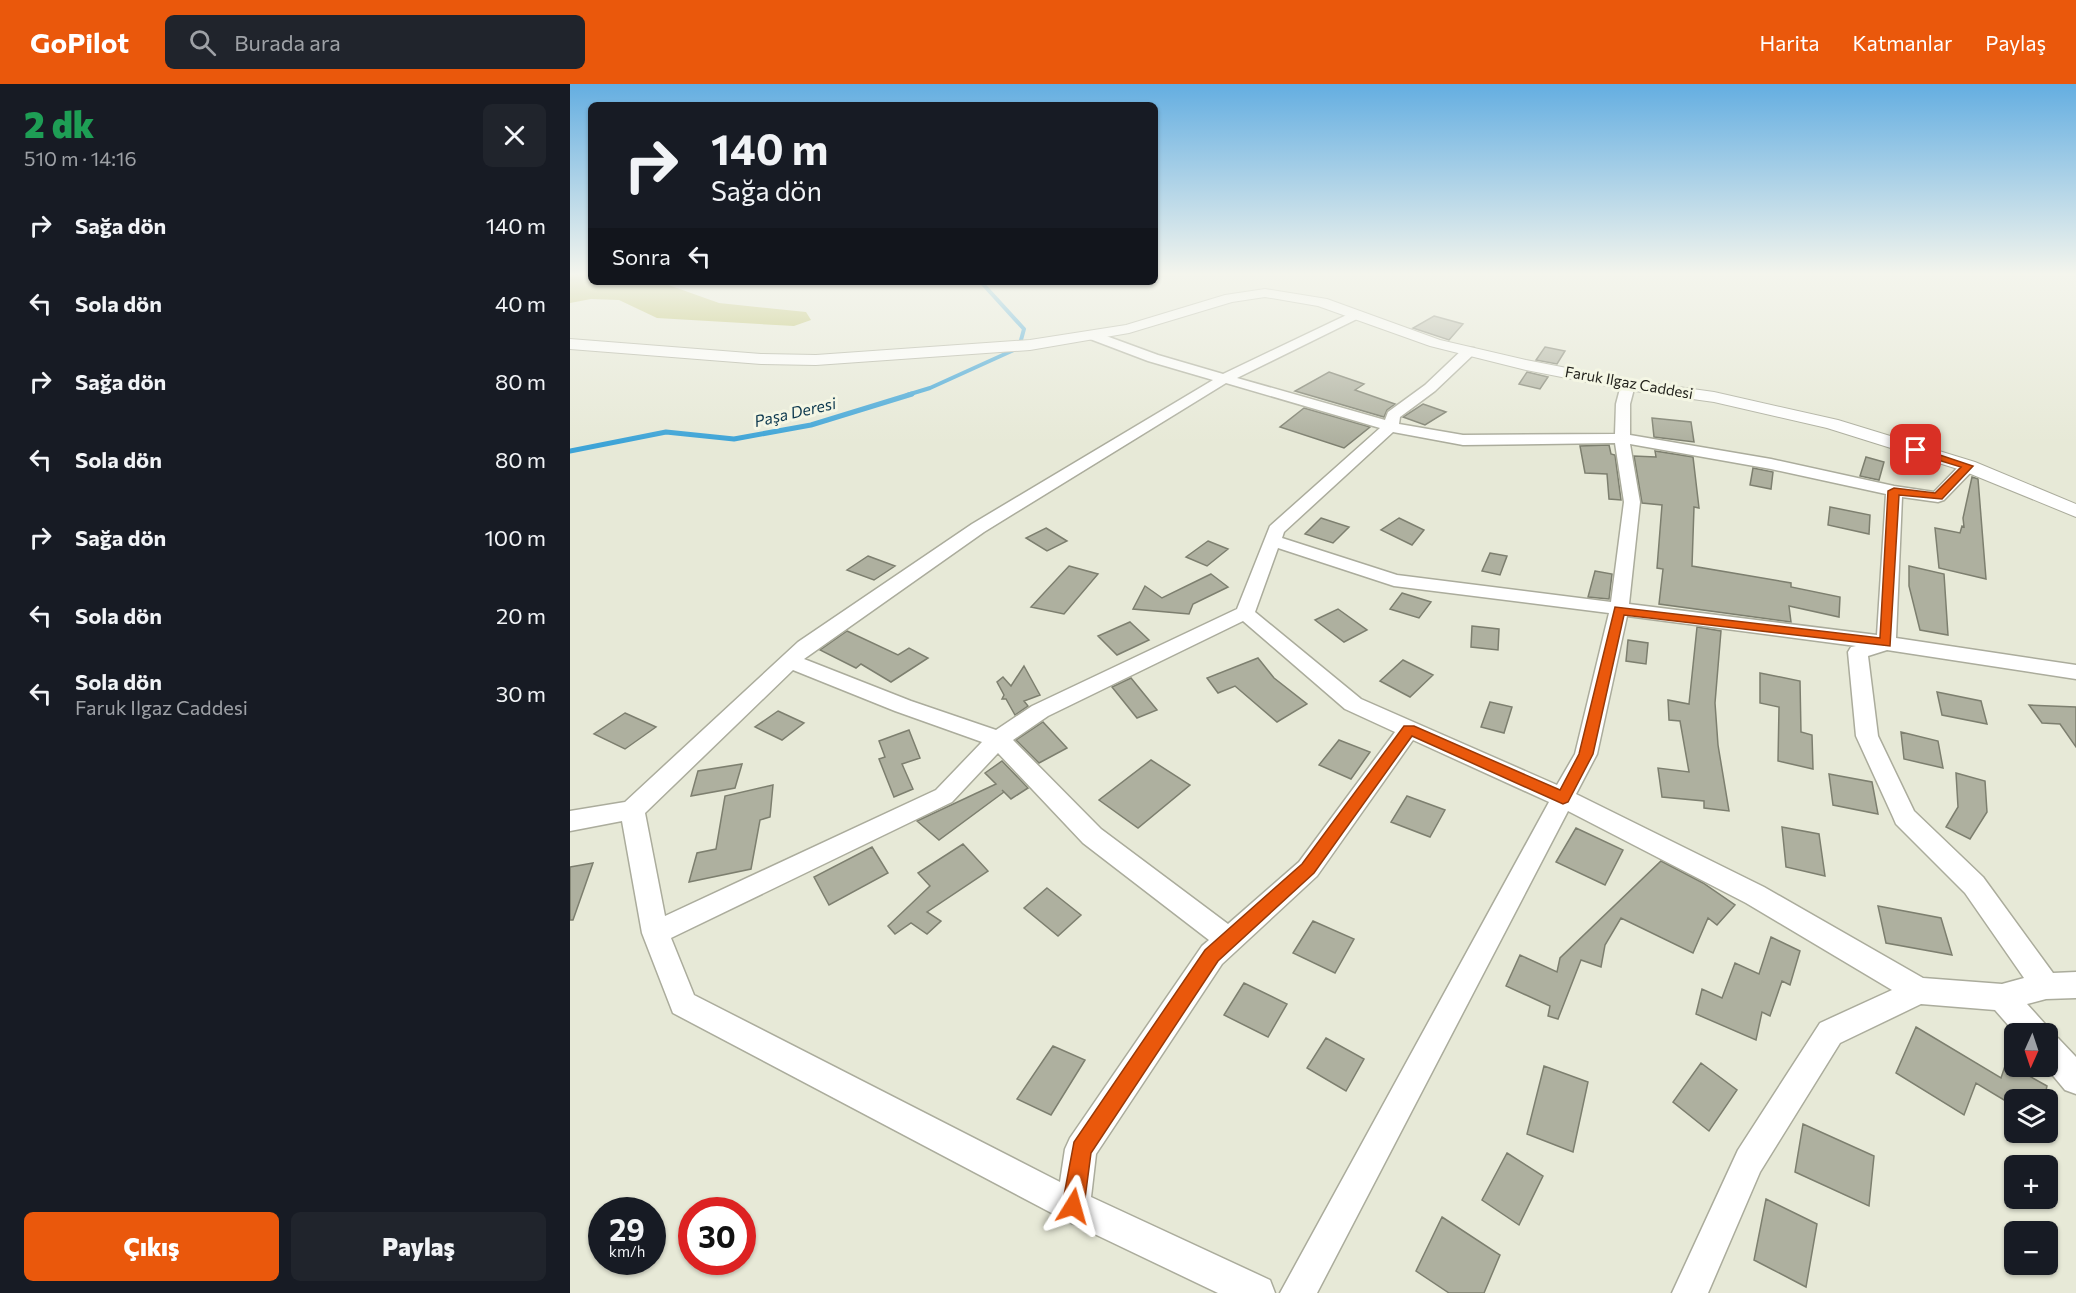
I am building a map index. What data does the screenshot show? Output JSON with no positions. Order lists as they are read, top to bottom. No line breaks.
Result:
{"streets":{"street":["Faruk Ilgaz Caddesi"]},"water":["Paşa Deresi"],"north":"bottom","page":{"header":"GoPilot","search":"Burada ara","nav":["Harita","Katmanlar","Paylaş"],"heading":["2 dk","510 m · 14:16"],"turn":["140 m","Sağa dön"],"list":[{"name":"Sağa dön","value":"140 m"},{"name":"Sola dön","value":"40 m"},{"name":"Sağa dön","value":"80 m"},{"name":"Sola dön","value":"80 m"},{"name":"Sağa dön","value":"100 m"},{"name":"Sola dön","value":"20 m"},{"name":"Sola dön","note":"Faruk Ilgaz Caddesi","value":"30 m"}],"then":"Sonra","map_buttons":["+","−"],"speed":"29 km/h","limit":"30","buttons":["Çıkış","Paylaş"]}}
